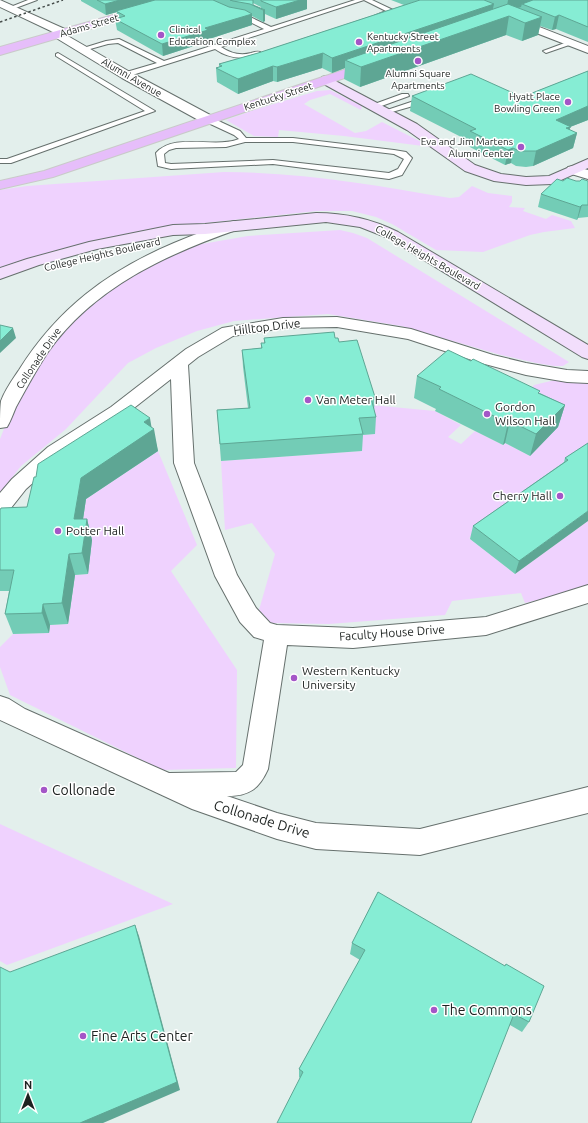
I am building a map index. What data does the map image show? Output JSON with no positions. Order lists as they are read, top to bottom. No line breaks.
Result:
{"streets":{"main road":["Adams Street","Kentucky Street"],"street":["Alumni Avenue","College Heights Boulevard","Hilltop Drive","Collonade Drive","Faculty House Drive"]},"crossings":[["Adams Street","Alumni Avenue"],["Alumni Avenue","Kentucky Street"],["College Heights Boulevard","Collonade Drive"],["Hilltop Drive","Faculty House Drive"]],"places":["Clinical Education Complex","Kentucky Street Apartments","Alumni Square Apartments","Hyatt Place Bowling Green","Eva and Jim Martens Alumni Center","Van Meter Hall","Gordon Wilson Hall","Cherry Hall","Potter Hall","Western Kentucky University","Collonade","The Commons","Fine Arts Center"],"north":"top"}
